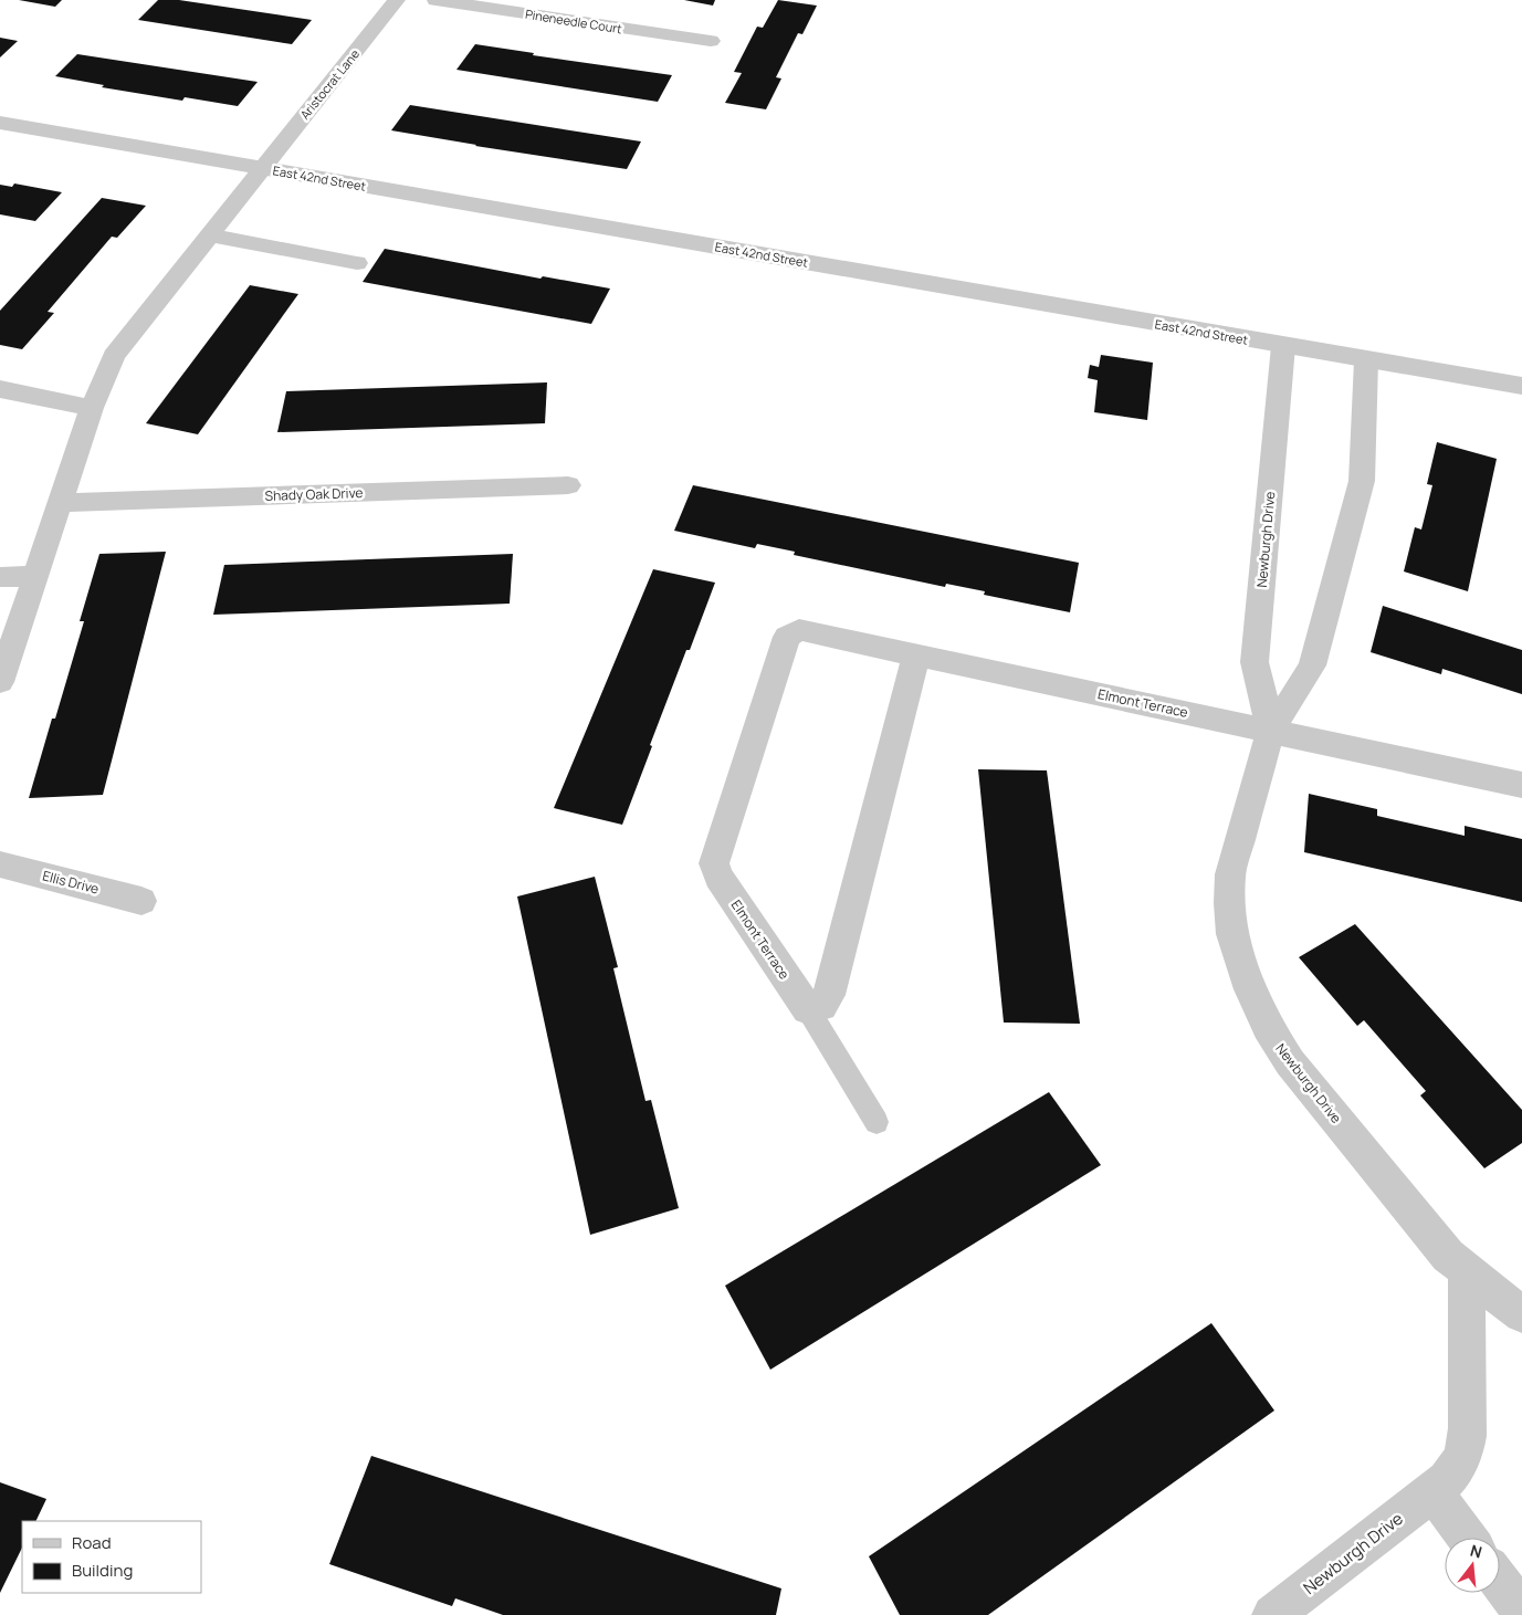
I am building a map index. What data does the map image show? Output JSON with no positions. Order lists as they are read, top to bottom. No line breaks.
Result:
{"streets":{"street":["Pineneedle Court","Aristocrat Lane","East 42nd Street","Shady Oak Drive","Newburgh Drive","Elmont Terrace","Ellis Drive"]},"crossings":[["Aristocrat Lane","East 42nd Street"],["East 42nd Street","Newburgh Drive"],["Newburgh Drive","Elmont Terrace"]],"legend":["Road","Building"],"north":"top"}
